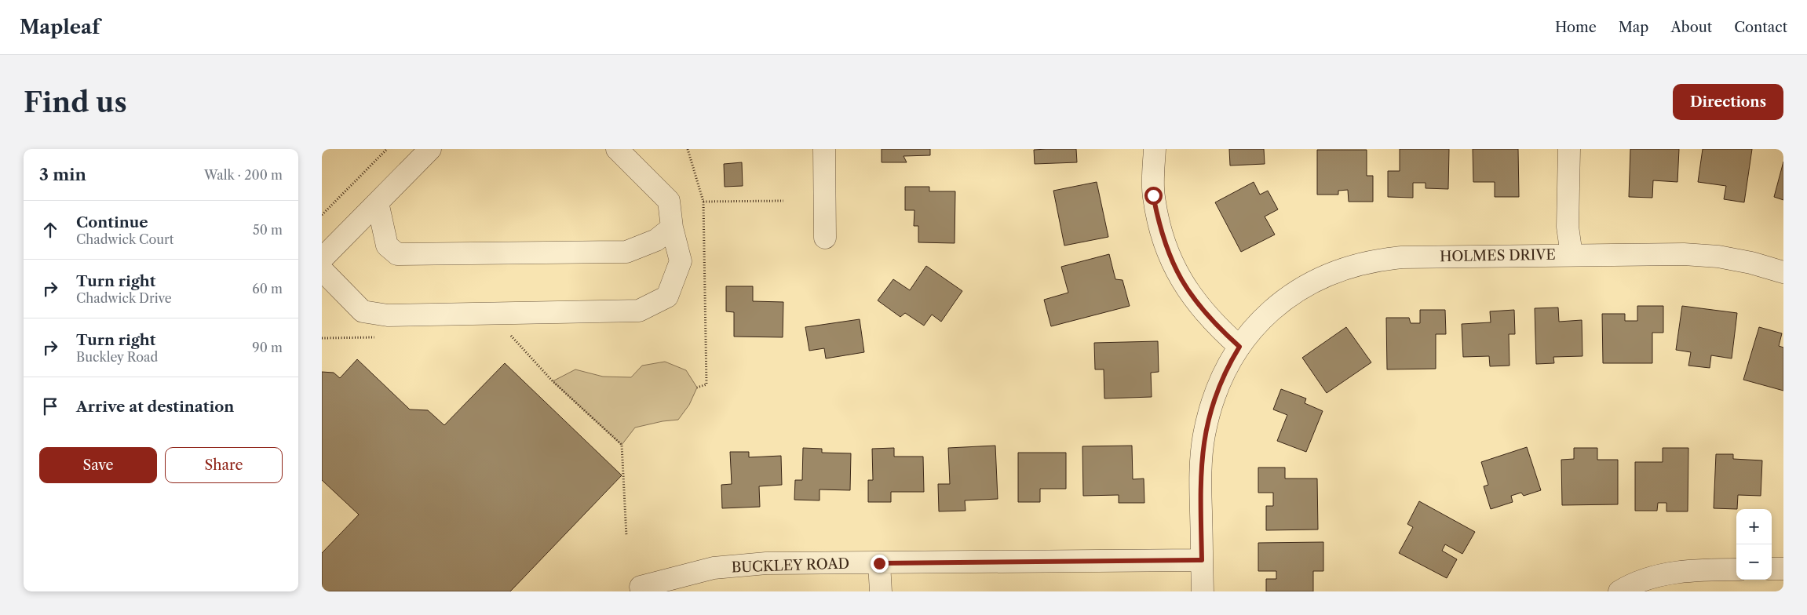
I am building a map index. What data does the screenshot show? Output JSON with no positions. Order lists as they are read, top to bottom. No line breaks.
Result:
{"streets":{"street":["HOLMES DRIVE","BUCKLEY ROAD"]},"crossings":[["HOLMES DRIVE","BUCKLEY ROAD"]],"page":{"header":"Mapleaf","nav":["Home","Map","About","Contact"],"buttons":["Directions",["Save","Share"]],"title":"Find us","heading":["3 min","Walk · 200 m"],"list":[["Continue","Chadwick Court","50 m"],["Turn right","Chadwick Drive","60 m"],["Turn right","Buckley Road","90 m"],"Arrive at destination"],"map_buttons":["+","−"]}}
